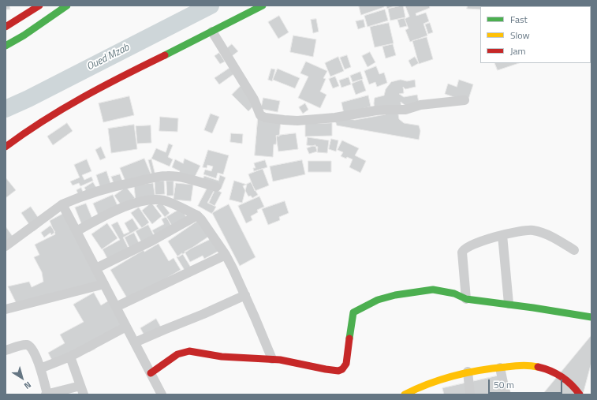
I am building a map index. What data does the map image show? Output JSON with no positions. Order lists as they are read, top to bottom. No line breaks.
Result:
{"water":["Oued Mzab"],"legend":["Fast","Slow","Jam"],"scale_bar":"50 m","north":"bottom right"}
